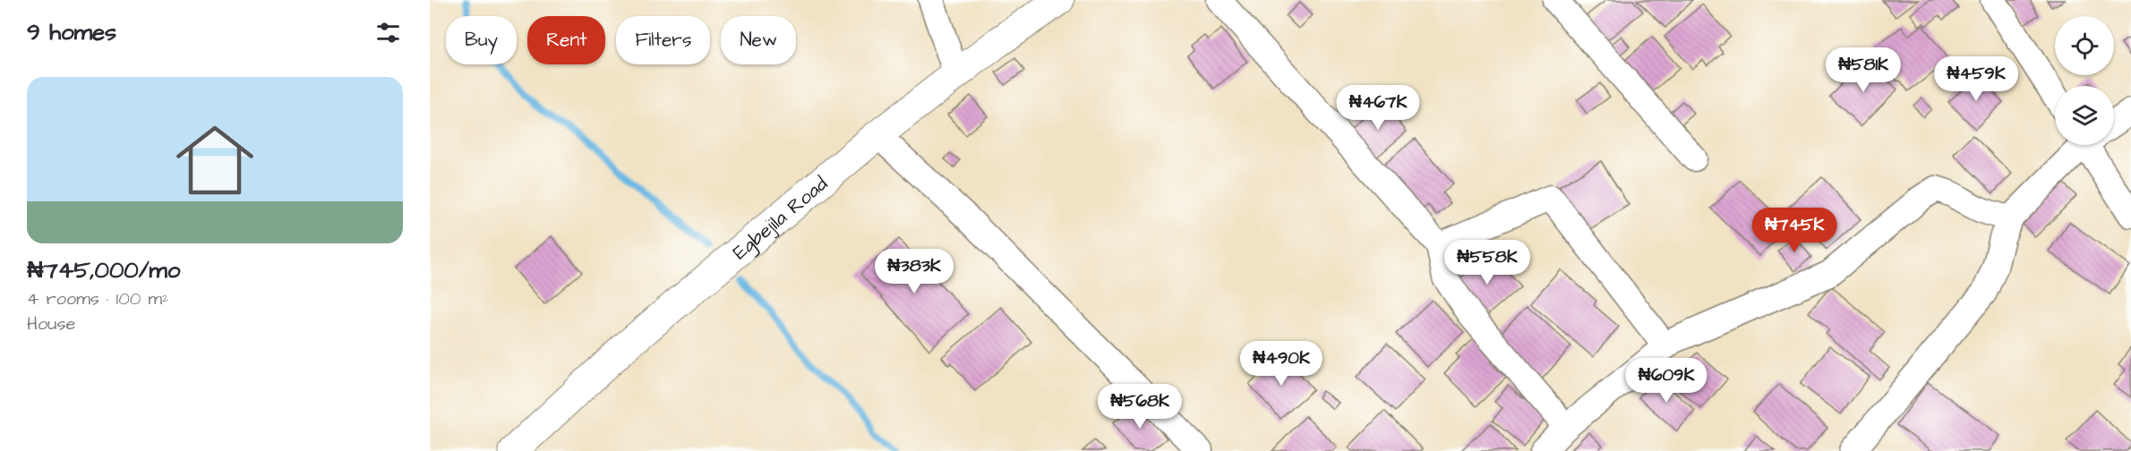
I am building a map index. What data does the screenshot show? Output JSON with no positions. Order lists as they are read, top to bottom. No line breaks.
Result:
{"streets":{"street":["Egbejila Road"]},"page":{"heading":"9 homes","chip":["Buy","Rent","Filters","New"],"price":["₦581K","₦459K","₦467K","₦745K","₦558K","₦383K","₦490K","₦609K","₦568K"],"list":[{"name":"₦745,000/mo","note":"4 rooms · 100 m² · House"}]}}
